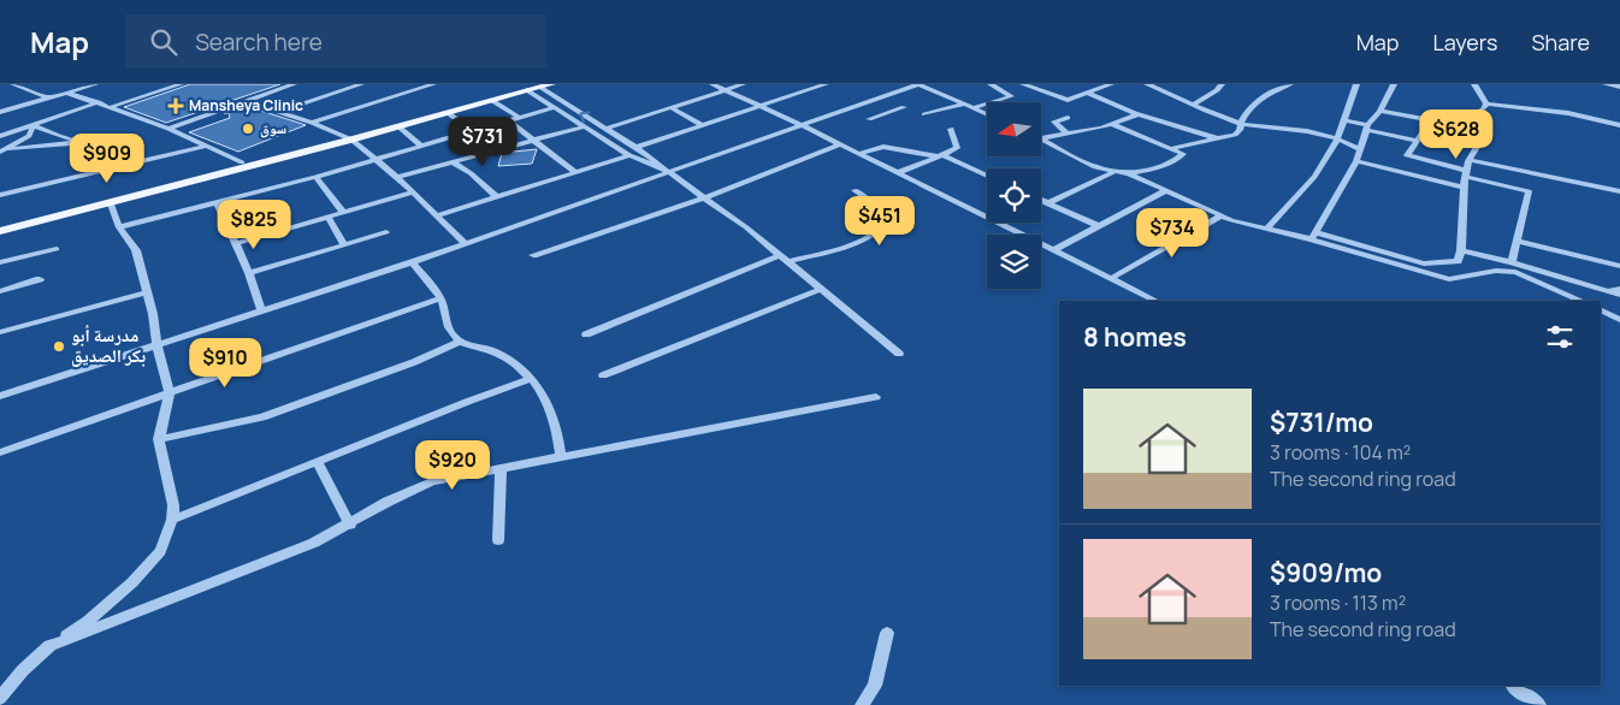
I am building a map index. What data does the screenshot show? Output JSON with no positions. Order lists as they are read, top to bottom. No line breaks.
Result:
{"places":{"health":["Mansheya Clinic"],"other":["سوق","مدرسة أبو بكر الصديق"]},"north":"left","page":{"header":"Map","search":"Search here","nav":["Map","Layers","Share"],"price":["$628","$731","$909","$451","$825","$734","$910","$920"],"heading":"8 homes","list":[{"name":"$731/mo","note":"3 rooms · 104 m² · The second ring road"},{"name":"$909/mo","note":"3 rooms · 113 m² · The second ring road"}]}}
